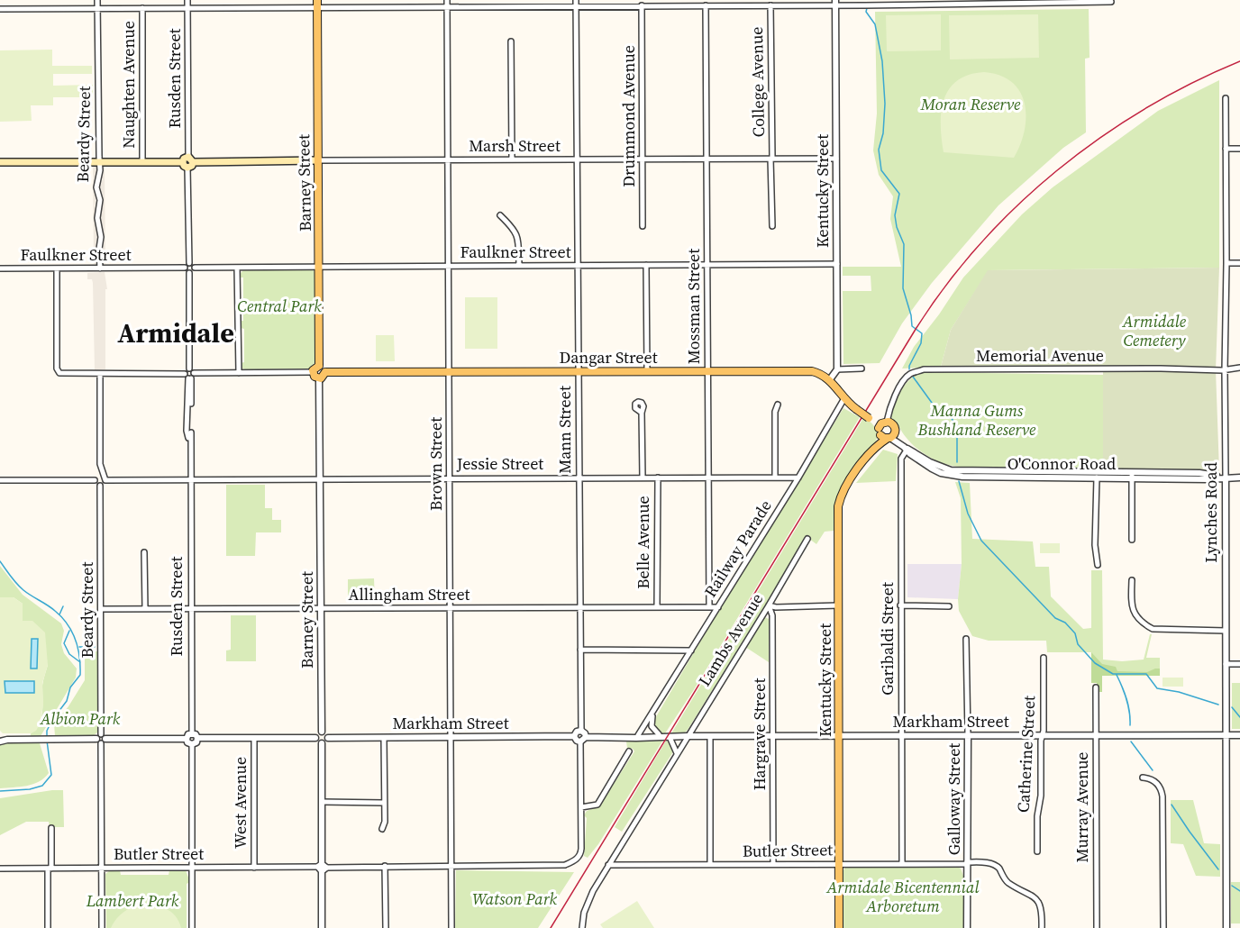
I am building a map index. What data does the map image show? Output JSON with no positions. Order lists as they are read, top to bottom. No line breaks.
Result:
{"streets":{"main road":["Marsh Street","Barney Street","Kentucky Street","Dangar Street"],"street":["Rusden Street","College Avenue","Naughten Avenue","Drummond Avenue","Beardy Street","Faulkner Street","Mossman Street","Memorial Avenue","Mann Street","Brown Street","Jessie Street","O'Connor Road","Lynches Road","Belle Avenue","Railway Parade","Allingham Street","Garibaldi Street","Lambs Avenue","Markham Street","Hargrave Street","Catherine Street","Galloway Street","West Avenue","Murray Avenue","Butler Street"]},"crossings":[["Rusden Street","Marsh Street"],["Rusden Street","Faulkner Street"],["Rusden Street","Jessie Street"],["Rusden Street","Allingham Street"],["College Avenue","Marsh Street"],["Naughten Avenue","Marsh Street"],["Drummond Avenue","Marsh Street"],["Beardy Street","Marsh Street"],["Beardy Street","Faulkner Street"],["Beardy Street","Jessie Street"],["Beardy Street","Allingham Street"],["Beardy Street","Butler Street"],["Marsh Street","Barney Street"],["Marsh Street","Kentucky Street"],["Marsh Street","Mossman Street"],["Marsh Street","Mann Street"],["Marsh Street","Brown Street"],["Barney Street","Faulkner Street"],["Barney Street","Dangar Street"],["Barney Street","Jessie Street"],["Barney Street","Allingham Street"],["Barney Street","Markham Street"],["Kentucky Street","Faulkner Street"],["Kentucky Street","Memorial Avenue"],["Kentucky Street","O'Connor Road"],["Kentucky Street","Markham Street"],["Kentucky Street","Butler Street"],["Faulkner Street","Mossman Street"],["Faulkner Street","Mann Street"],["Faulkner Street","Brown Street"],["Mossman Street","Dangar Street"],["Mossman Street","Jessie Street"],["Mossman Street","Allingham Street"],["Memorial Avenue","O'Connor Road"],["Memorial Avenue","Lynches Road"],["Dangar Street","Mann Street"],["Dangar Street","Brown Street"],["Mann Street","Jessie Street"],["Mann Street","Allingham Street"],["Mann Street","Markham Street"],["Brown Street","Jessie Street"],["Brown Street","Allingham Street"],["Brown Street","Markham Street"],["Brown Street","Butler Street"],["Jessie Street","Belle Avenue"],["Jessie Street","Railway Parade"],["O'Connor Road","Lynches Road"],["O'Connor Road","Garibaldi Street"],["Lynches Road","Markham Street"],["Belle Avenue","Allingham Street"],["Railway Parade","Allingham Street"],["Railway Parade","Markham Street"],["Garibaldi Street","Markham Street"],["Garibaldi Street","Butler Street"],["Lambs Avenue","Markham Street"],["Lambs Avenue","Hargrave Street"],["Lambs Avenue","Butler Street"],["Markham Street","Hargrave Street"],["Markham Street","Catherine Street"],["Markham Street","Galloway Street"],["Markham Street","Murray Avenue"],["Hargrave Street","Butler Street"],["Galloway Street","Butler Street"],["West Avenue","Butler Street"]],"districts":["Armidale"],"parks":["Moran Reserve","Central Park","Armidale Cemetery","Manna Gums Bushland Reserve","Albion Park","Armidale Bicentennial Arboretum","Watson Park","Lambert Park"]}
